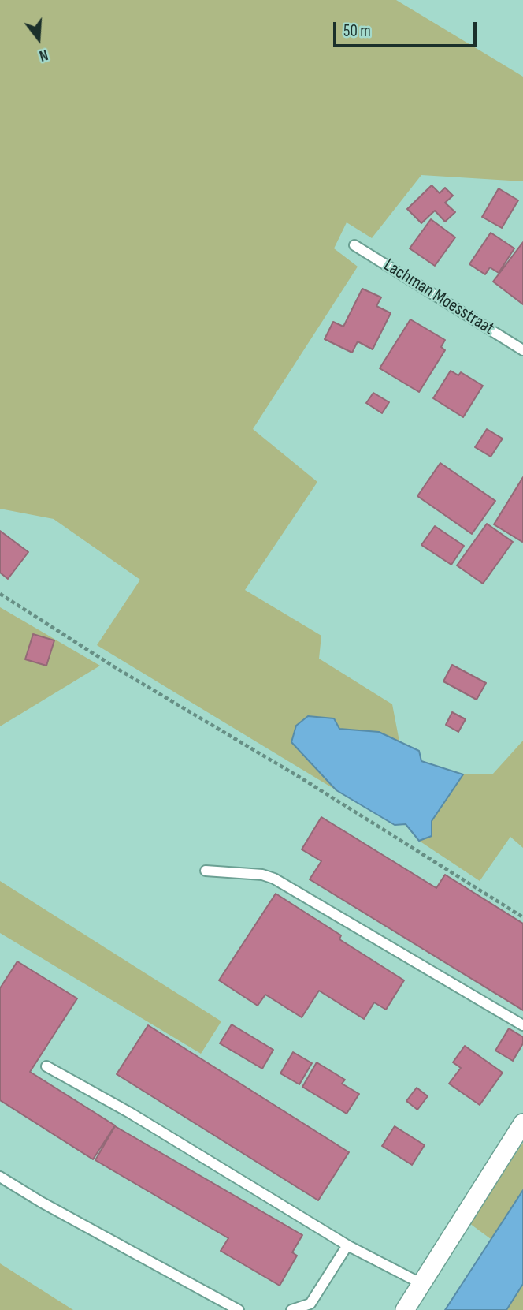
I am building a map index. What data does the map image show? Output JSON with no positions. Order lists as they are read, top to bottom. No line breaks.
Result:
{"streets":{"lane":["Lachman Moesstraat"]},"scale_bar":"50 m","north":"bottom"}
